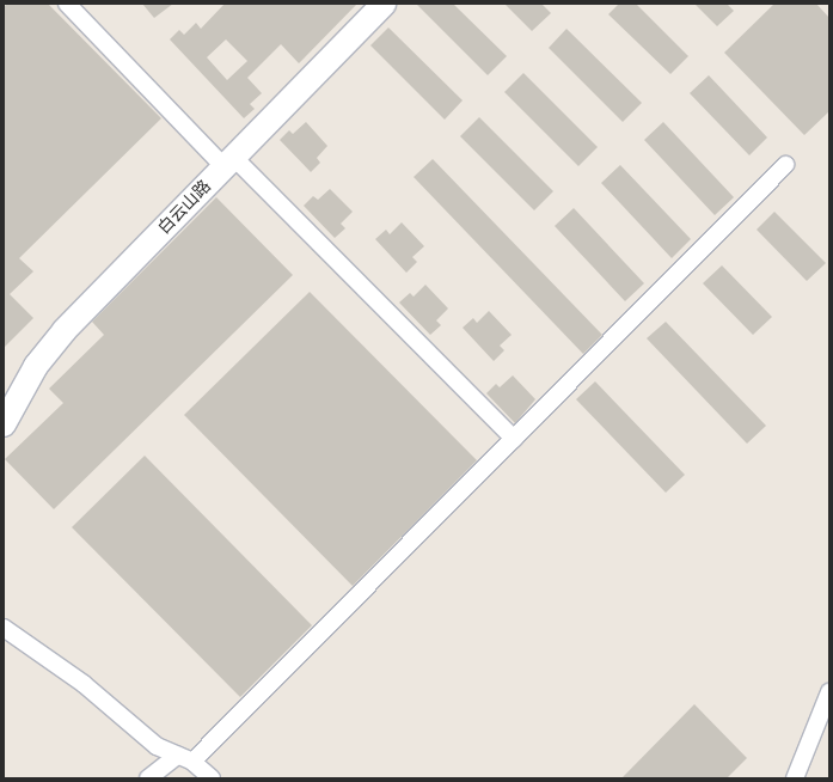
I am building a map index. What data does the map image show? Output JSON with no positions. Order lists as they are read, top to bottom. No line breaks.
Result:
{"streets":{"street":["白云山路"]}}
